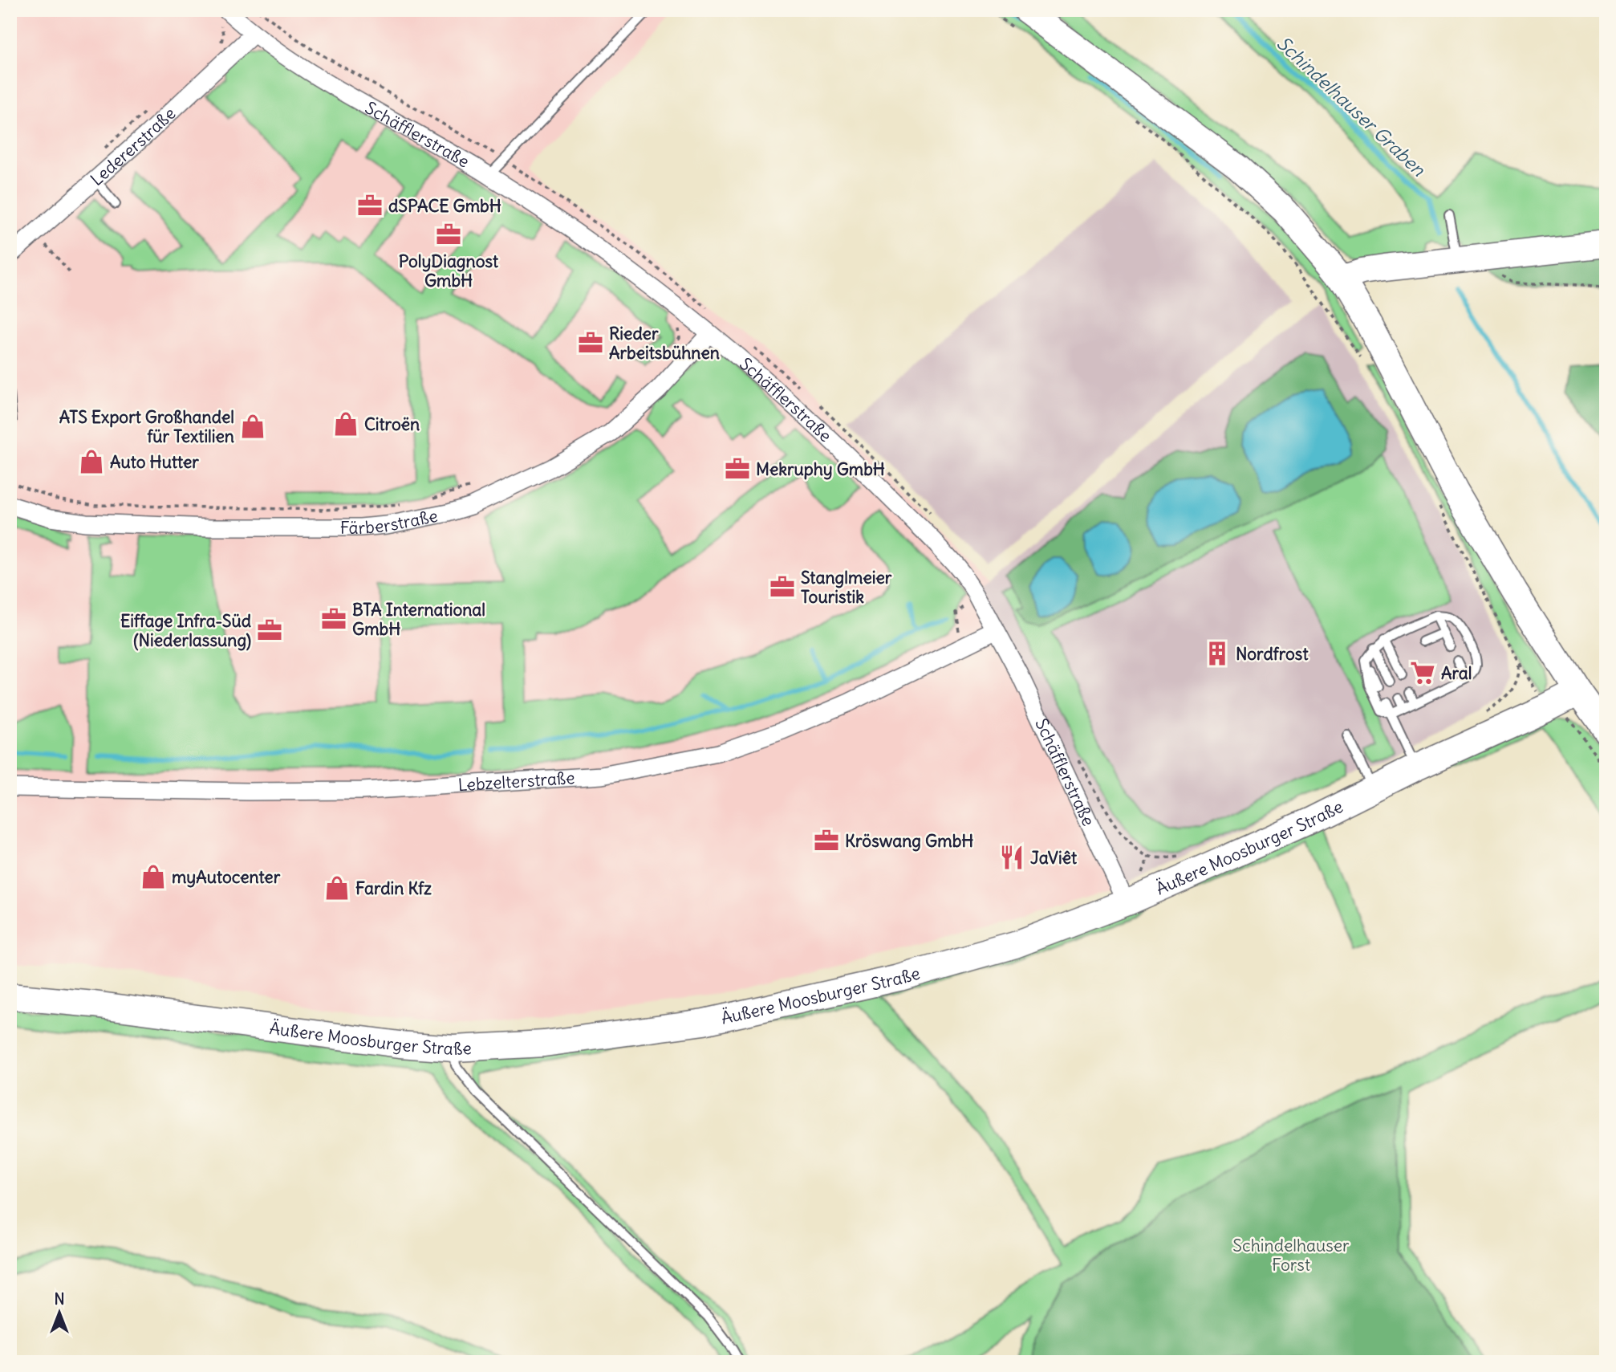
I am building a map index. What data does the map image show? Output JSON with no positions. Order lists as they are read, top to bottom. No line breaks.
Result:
{"streets":{"street":["Schäfflerstraße","Ledererstraße","Färberstraße","Lebzelterstraße","Äußere Moosburger Straße"]},"crossings":[["Schäfflerstraße","Ledererstraße"],["Schäfflerstraße","Färberstraße"],["Schäfflerstraße","Lebzelterstraße"],["Schäfflerstraße","Äußere Moosburger Straße"]],"water":["Schindelhauser Graben"],"parks":["Schindelhauser Forst"],"places":{"office":["dSPACE GmbH","PolyDiagnost GmbH","Rieder Arbeitsbühnen","Mekruphy GmbH","Stanglmeier Touristik","BTA International GmbH","Eiffage Infra-Süd (Niederlassung)","Kröswang GmbH"],"shop":["Citroën","ATS Export Großhandel für Textilien","Auto Hutter","myAutocenter","Fardin Kfz"],"building":["Nordfrost"],"supermarket":["Aral"],"restaurant":["JaViêt"]},"north":"top"}
